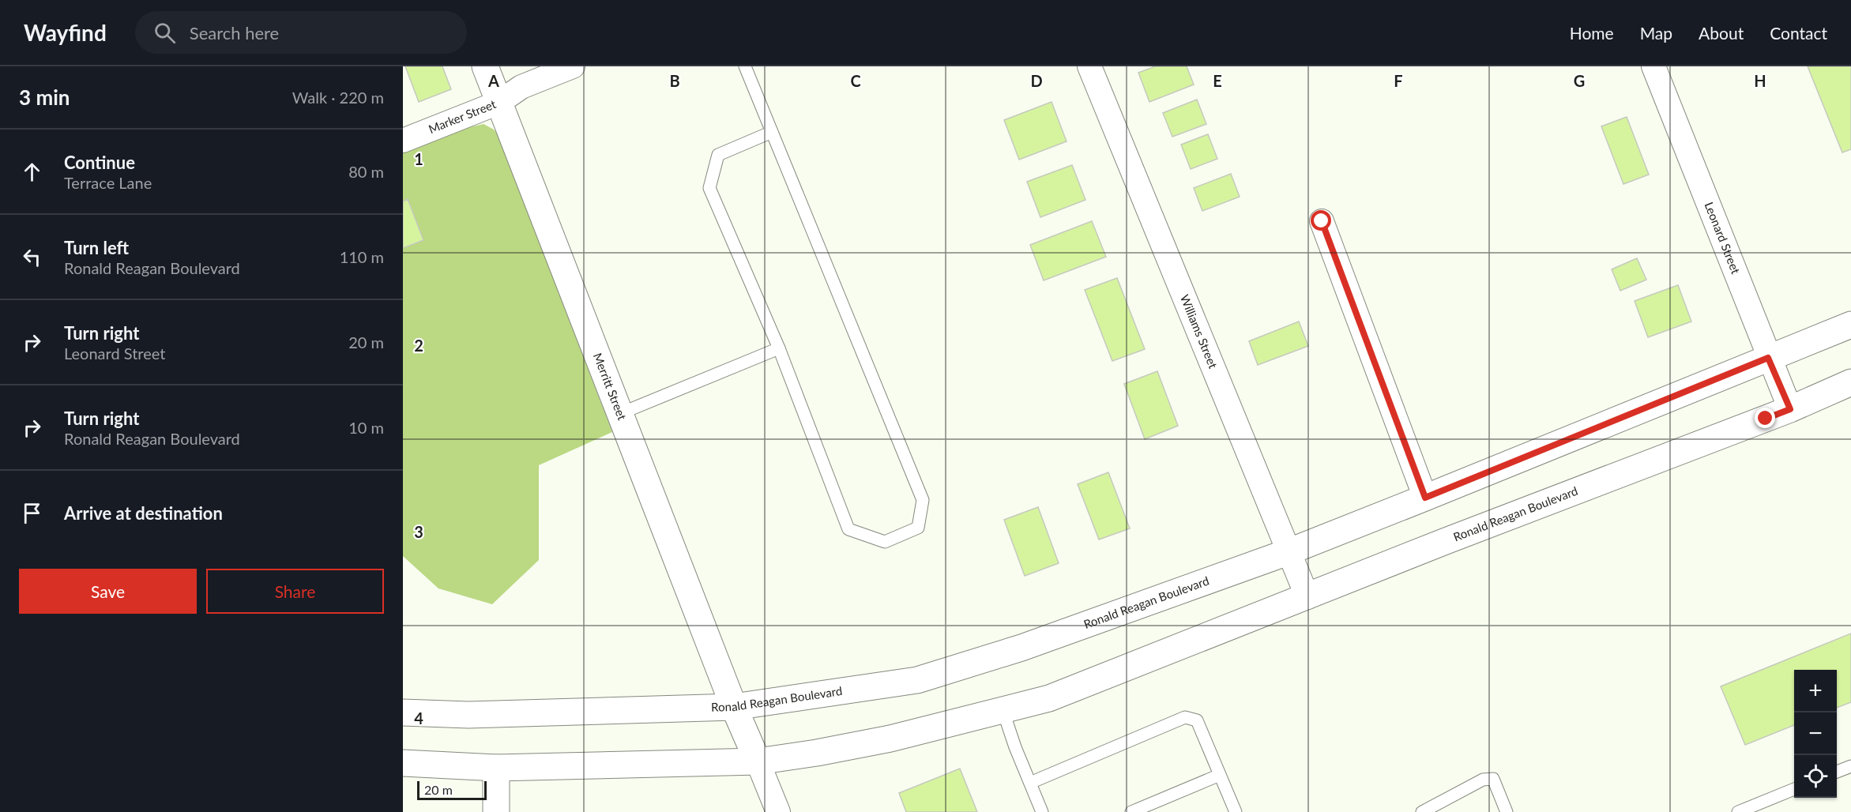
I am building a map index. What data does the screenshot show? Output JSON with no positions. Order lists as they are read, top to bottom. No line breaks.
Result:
{"streets":{"main road":["Merritt Street","Ronald Reagan Boulevard"],"street":["Marker Street","Leonard Street","Williams Street"]},"crossings":[["Marker Street","Merritt Street"],["Leonard Street","Ronald Reagan Boulevard"],["Williams Street","Ronald Reagan Boulevard"],["Merritt Street","Ronald Reagan Boulevard"]],"scale_bar":"20 m","page":{"header":"Wayfind","search":"Search here","nav":["Home","Map","About","Contact"],"heading":["3 min","Walk · 220 m"],"list":[["Continue","Terrace Lane","80 m"],["Turn left","Ronald Reagan Boulevard","110 m"],["Turn right","Leonard Street","20 m"],["Turn right","Ronald Reagan Boulevard","10 m"],"Arrive at destination"],"buttons":["Save","Share"],"map_buttons":["+","−"],"scale":"20 m"},"grid":{"columns":["A","B","C","D","E","F","G","H"],"rows":["1","2","3","4"]}}
